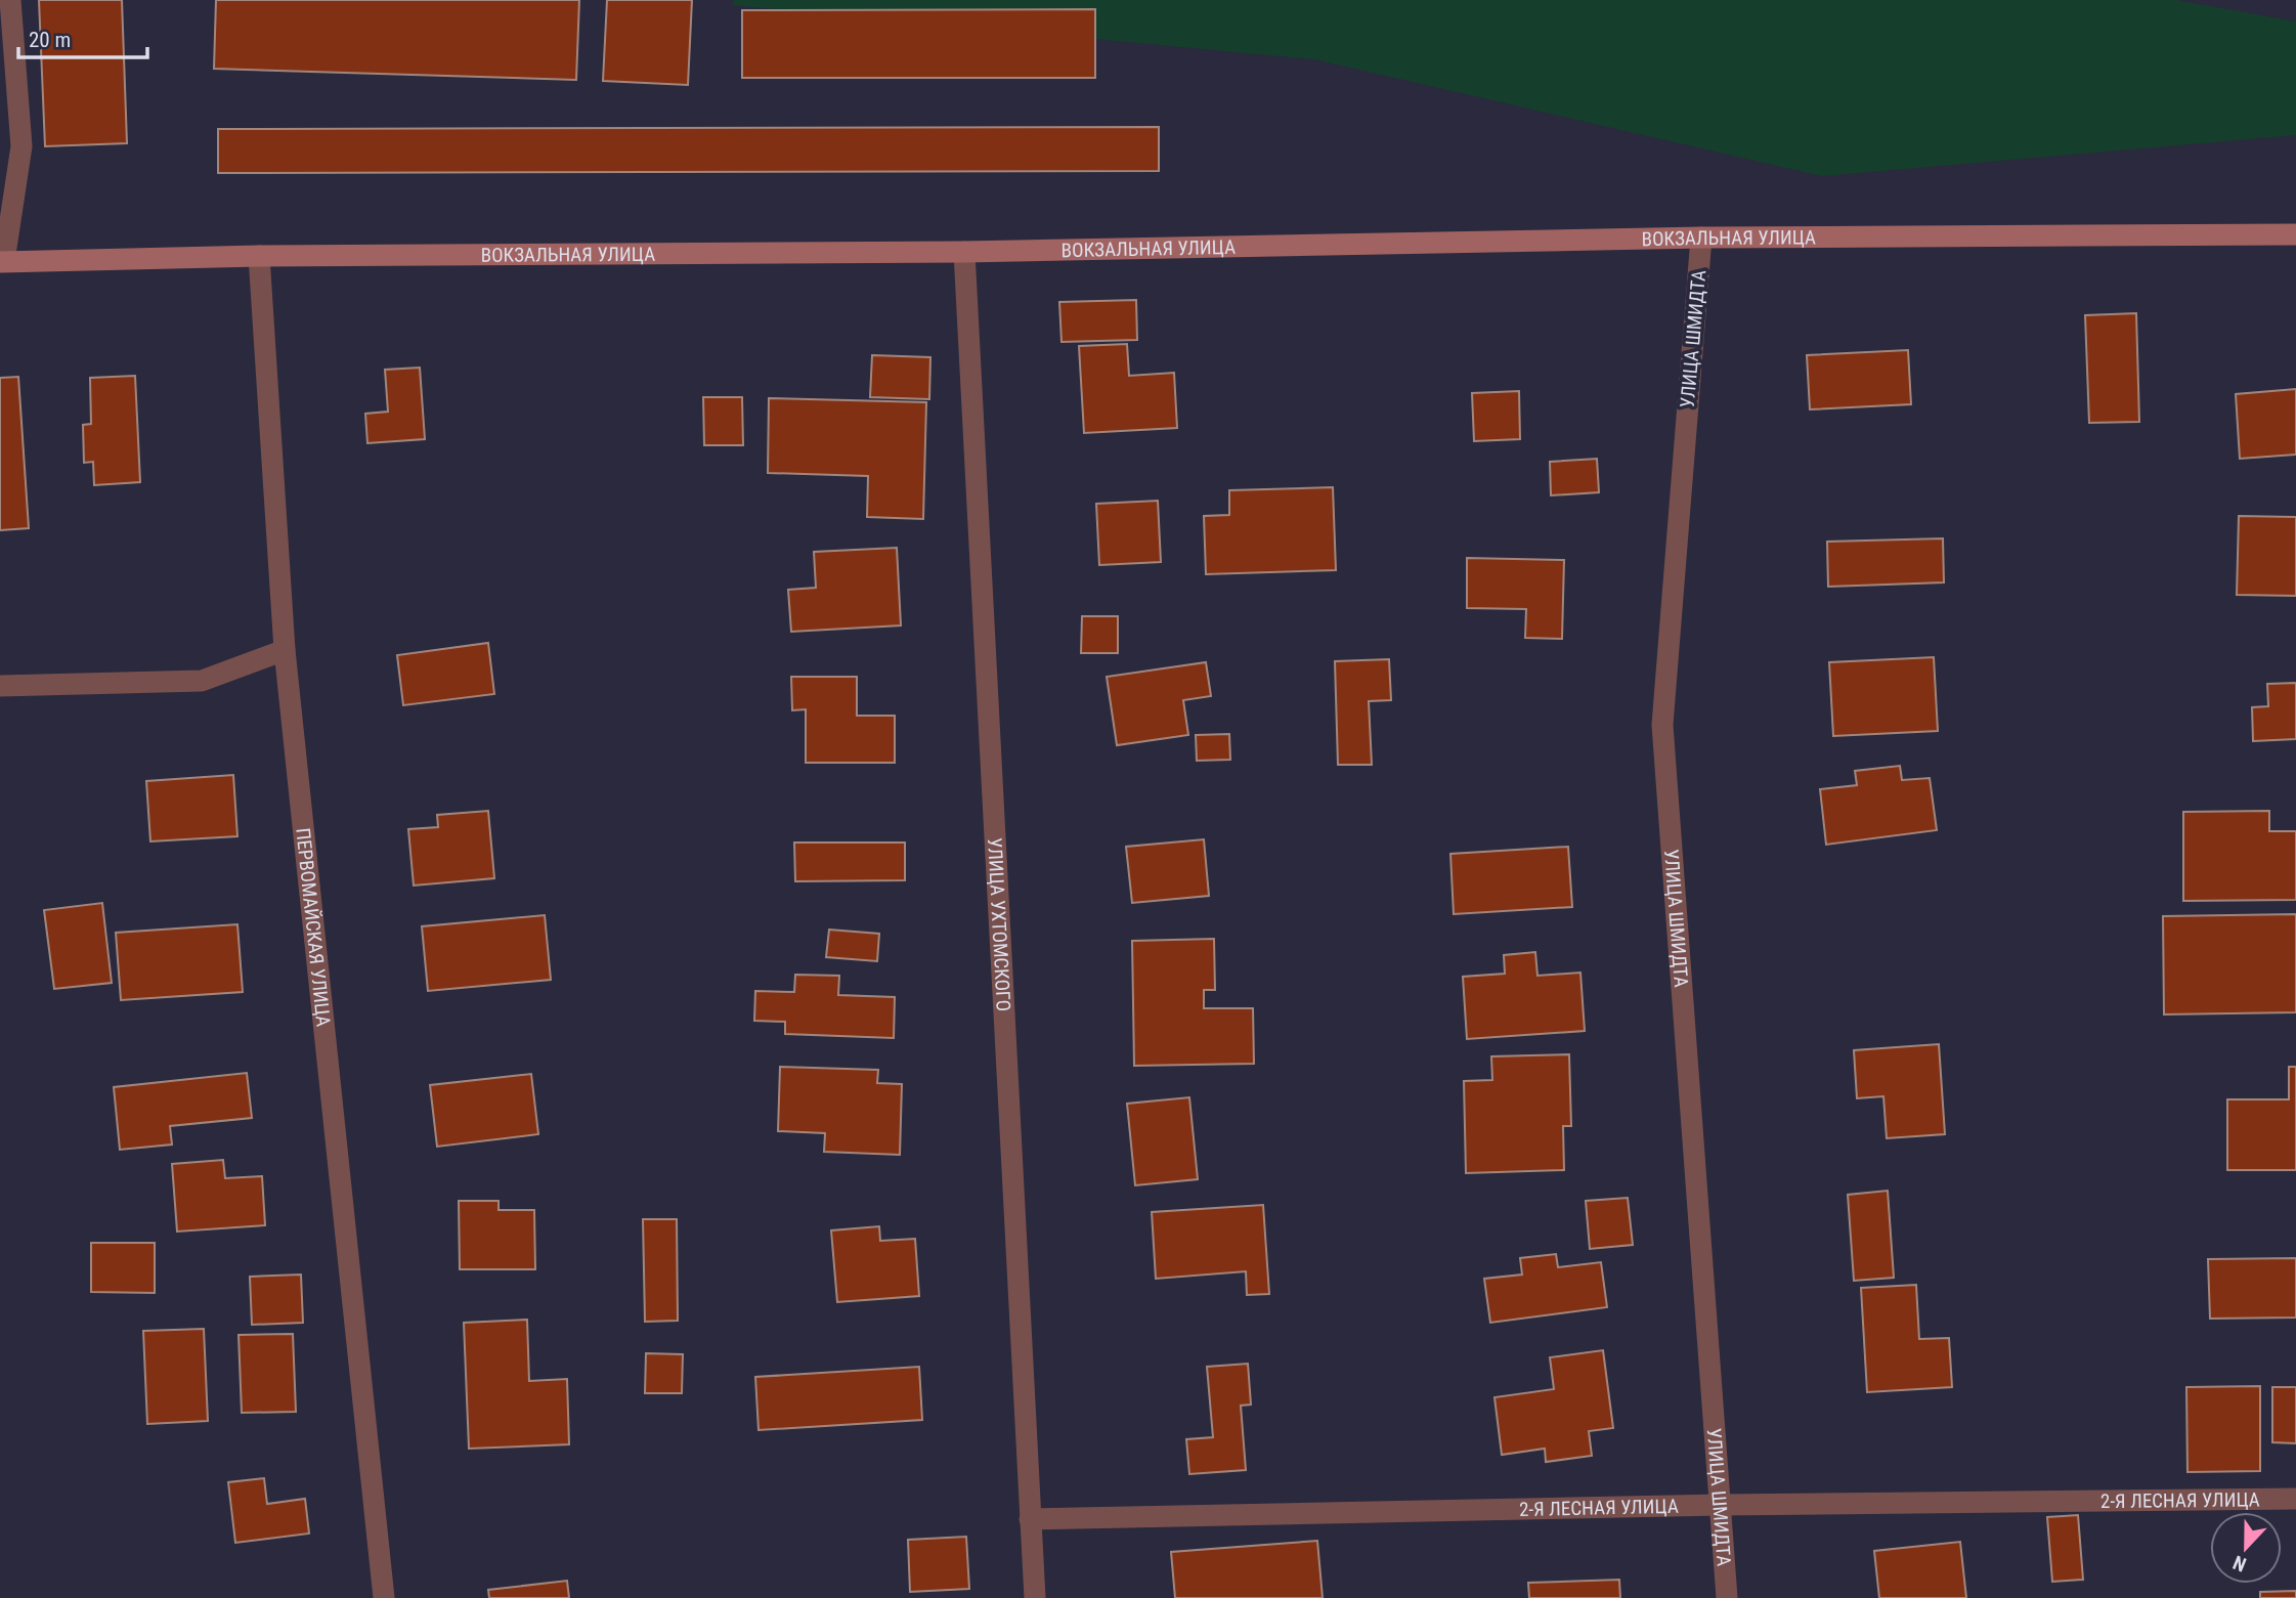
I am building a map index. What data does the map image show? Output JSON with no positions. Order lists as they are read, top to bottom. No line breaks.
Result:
{"streets":{"street":["ВОКЗАЛЬНАЯ УЛИЦА","УЛИЦА ШМИДТА","УЛИЦА УХТОМСКОГО","ПЕРВОМАЙСКАЯ УЛИЦА","2-Я ЛЕСНАЯ УЛИЦА"]},"crossings":[["ВОКЗАЛЬНАЯ УЛИЦА","УЛИЦА ШМИДТА"],["ВОКЗАЛЬНАЯ УЛИЦА","УЛИЦА УХТОМСКОГО"],["ВОКЗАЛЬНАЯ УЛИЦА","ПЕРВОМАЙСКАЯ УЛИЦА"],["УЛИЦА ШМИДТА","2-Я ЛЕСНАЯ УЛИЦА"],["УЛИЦА УХТОМСКОГО","2-Я ЛЕСНАЯ УЛИЦА"]],"scale_bar":"20 m","north":"bottom"}
